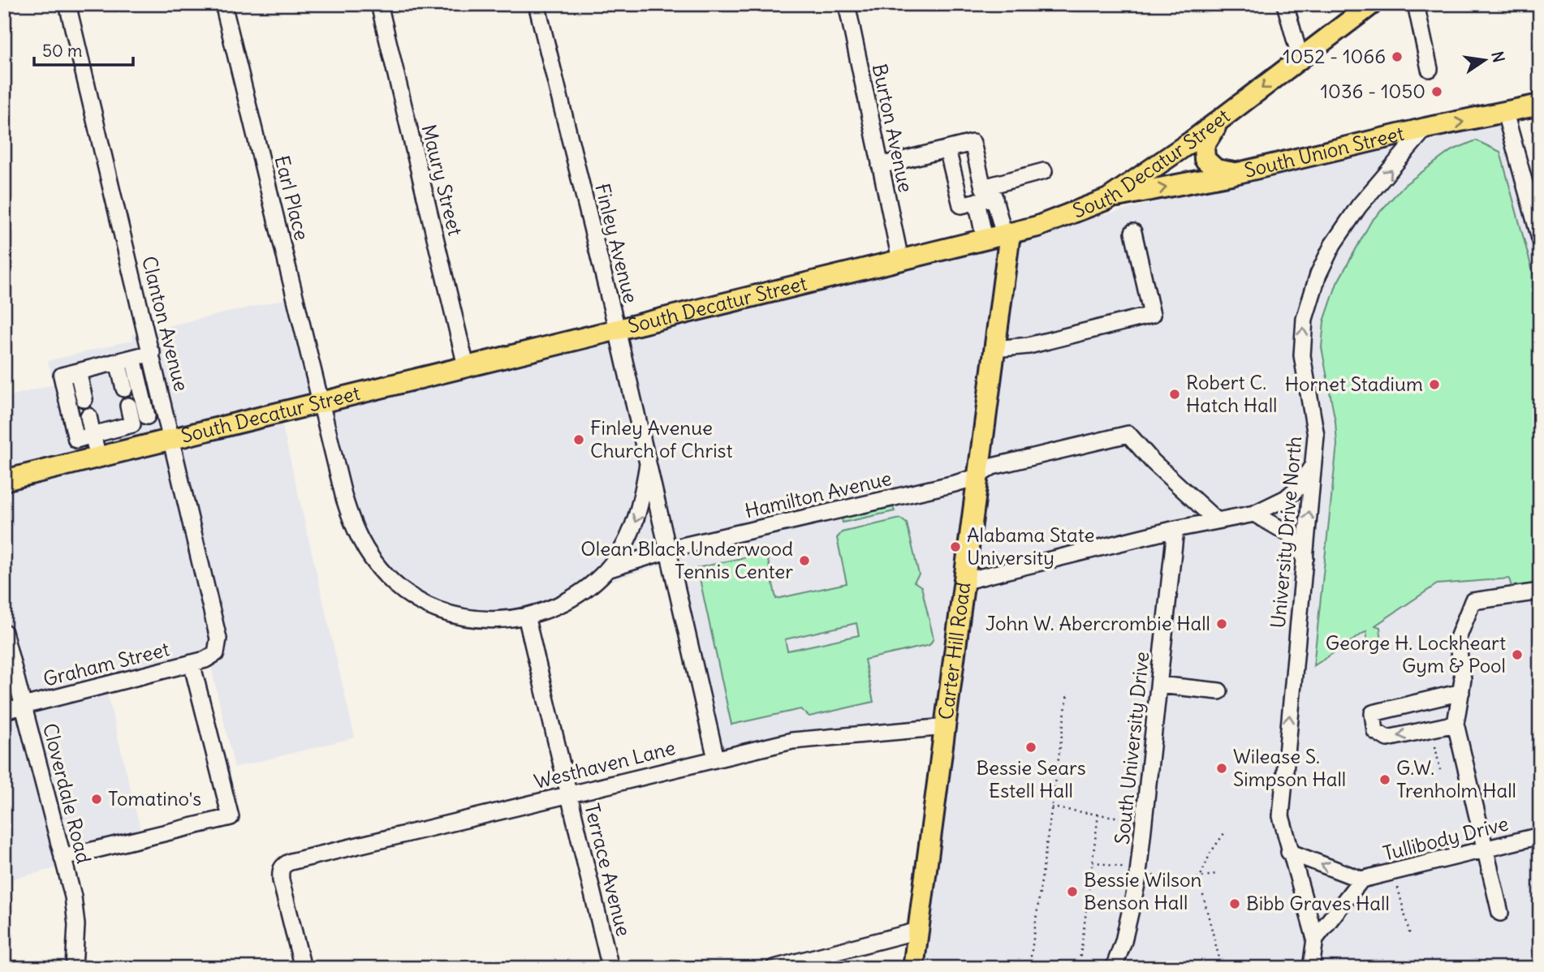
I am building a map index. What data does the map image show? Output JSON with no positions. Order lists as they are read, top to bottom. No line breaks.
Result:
{"streets":{"main road":["South Union Street","South Decatur Street","Carter Hill Road"],"street":["Burton Avenue","Maury Street","Earl Place","Finley Avenue","Clanton Avenue","Hamilton Avenue","University Drive North","Graham Street","South University Drive","Westhaven Lane","Cloverdale Road","Tullibody Drive","Terrace Avenue"]},"crossings":[["Burton Avenue","South Decatur Street"],["South Union Street","South Decatur Street"],["South Union Street","University Drive North"],["South Decatur Street","Maury Street"],["South Decatur Street","Earl Place"],["South Decatur Street","Finley Avenue"],["South Decatur Street","Clanton Avenue"],["South Decatur Street","Carter Hill Road"],["Earl Place","Hamilton Avenue"],["Earl Place","Terrace Avenue"],["Finley Avenue","Hamilton Avenue"],["Finley Avenue","Westhaven Lane"],["Clanton Avenue","Graham Street"],["Hamilton Avenue","Carter Hill Road"],["University Drive North","Tullibody Drive"],["Carter Hill Road","Westhaven Lane"],["Graham Street","Cloverdale Road"],["Westhaven Lane","Terrace Avenue"]],"one_way":["South Union Street","University Drive North"],"places":["1052 - 1066","1036 - 1050","Hornet Stadium","Robert C. Hatch Hall","Finley Avenue Church of Christ","Alabama State University","Olean Black Underwood Tennis Center","John W. Abercrombie Hall","George H. Lockheart Gym & Pool","Bessie Sears Estell Hall","Wilease S. Simpson Hall","G.W. Trenholm Hall","Tomatino's","Bessie Wilson Benson Hall","Bibb Graves Hall"],"scale_bar":"50 m","north":"right"}
